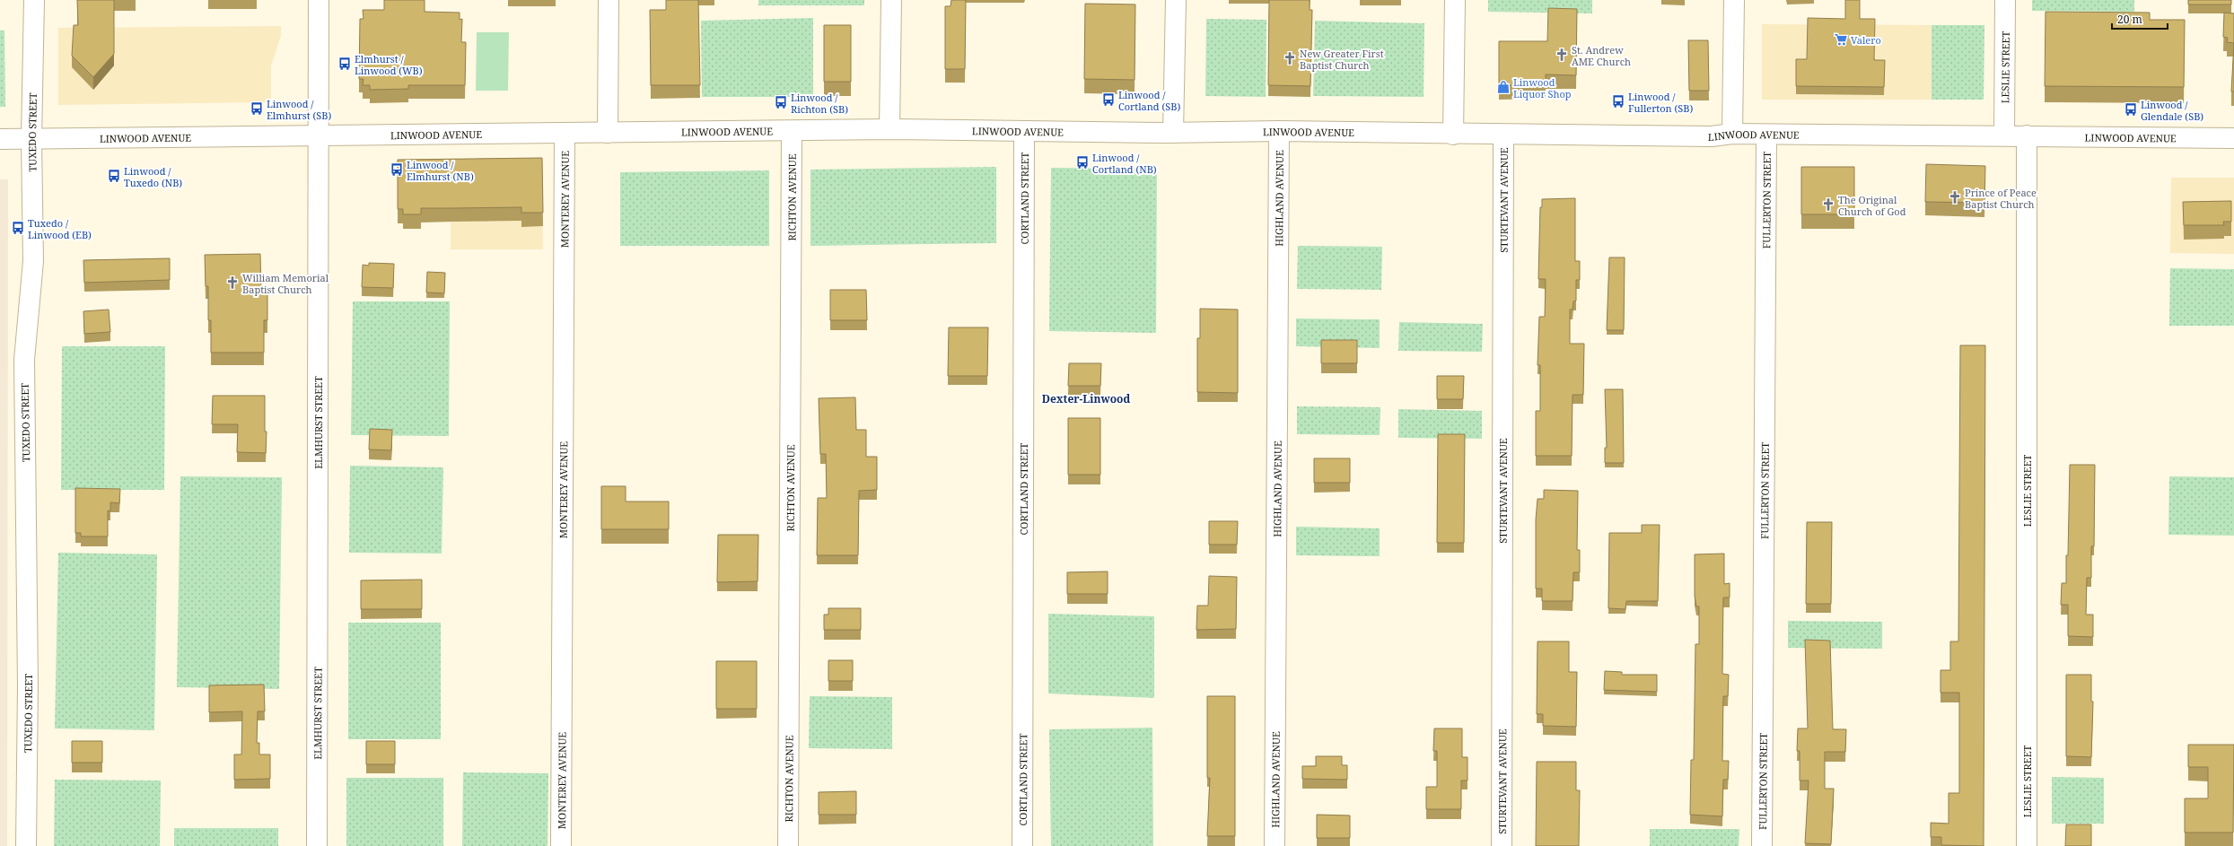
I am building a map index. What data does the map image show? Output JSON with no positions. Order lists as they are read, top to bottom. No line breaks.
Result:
{"streets":{"street":["LESLIE STREET","LINWOOD AVENUE","TUXEDO STREET","RICHTON AVENUE","CORTLAND STREET","HIGHLAND AVENUE","MONTEREY AVENUE","STURTEVANT AVENUE","FULLERTON STREET","ELMHURST STREET"]},"crossings":[["LESLIE STREET","LINWOOD AVENUE"],["LINWOOD AVENUE","TUXEDO STREET"],["LINWOOD AVENUE","RICHTON AVENUE"],["LINWOOD AVENUE","CORTLAND STREET"],["LINWOOD AVENUE","HIGHLAND AVENUE"],["LINWOOD AVENUE","MONTEREY AVENUE"],["LINWOOD AVENUE","STURTEVANT AVENUE"],["LINWOOD AVENUE","FULLERTON STREET"],["LINWOOD AVENUE","ELMHURST STREET"]],"districts":["Dexter-Linwood"],"places":{"supermarket":["Valero"],"church":["St. Andrew AME Church","New Greater First Baptist Church","Prince of Peace Baptist Church","The Original Church of God","William Memorial Baptist Church"],"bus stop":["Elmhurst / Linwood (WB)","Linwood / Cortland (SB)","Linwood / Fullerton (SB)","Linwood / Richton (SB)","Linwood / Elmhurst (SB)","Linwood / Glendale (SB)","Linwood / Cortland (NB)","Linwood / Elmhurst (NB)","Linwood / Tuxedo (NB)","Tuxedo / Linwood (EB)"],"shop":["Linwood Liquor Shop"]},"scale_bar":"20 m"}
